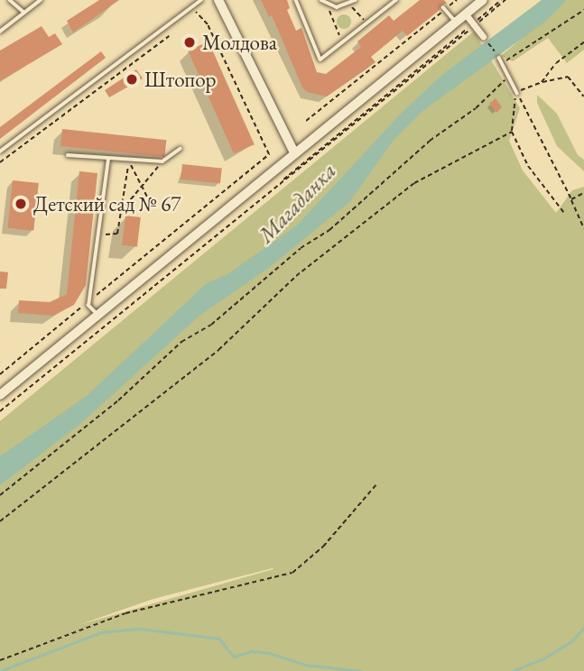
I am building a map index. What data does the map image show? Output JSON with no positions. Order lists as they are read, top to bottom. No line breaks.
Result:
{"water":["Магаданка"],"places":["Молдова","Штопор","Детский сад № 67"]}
